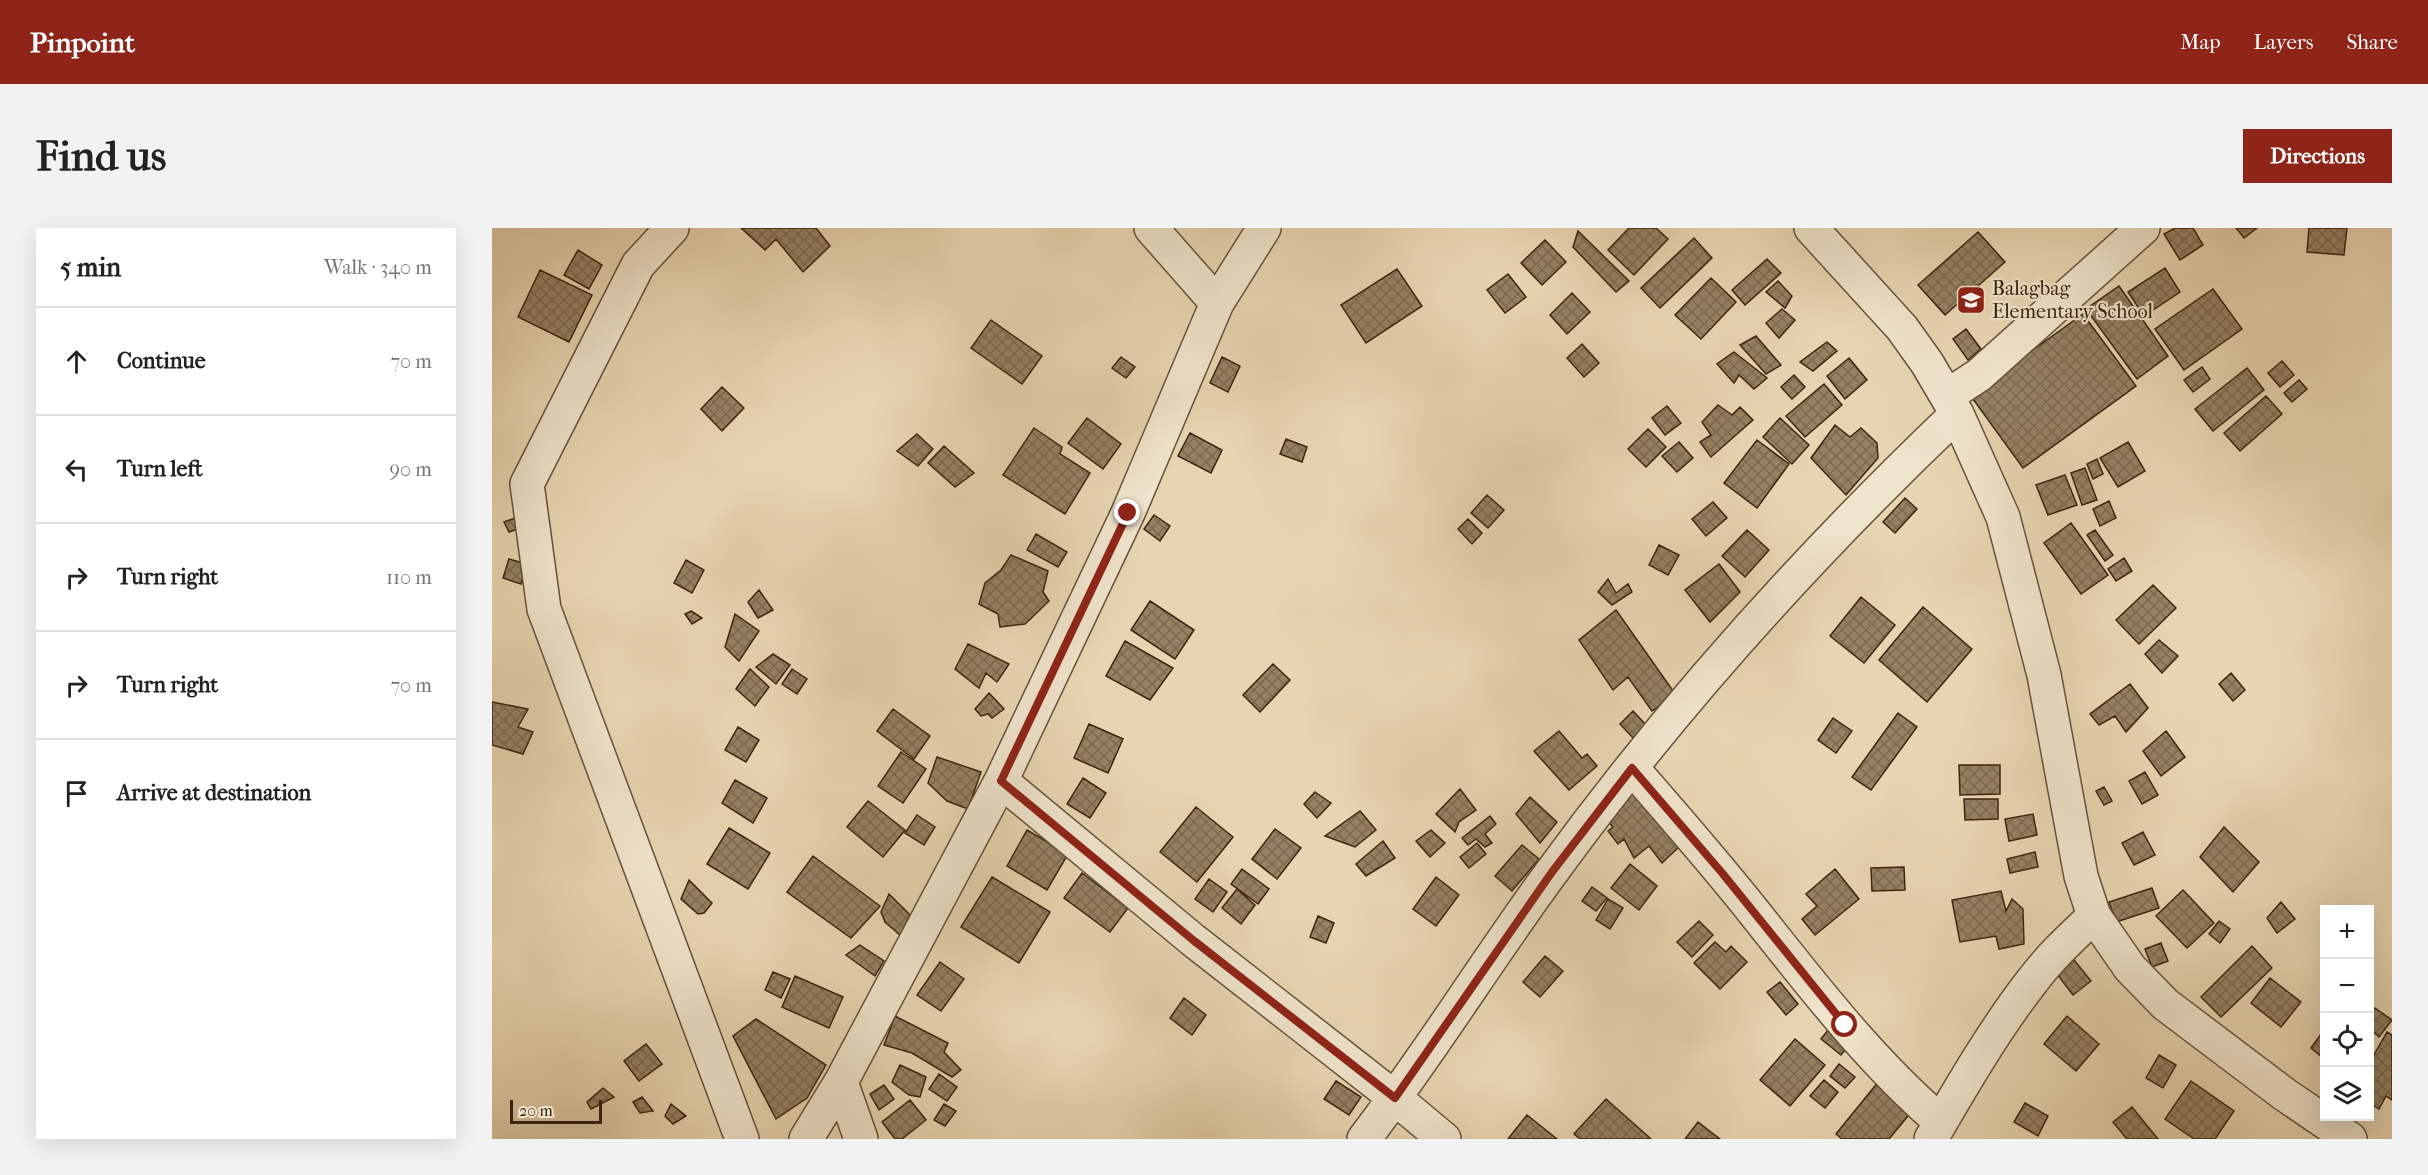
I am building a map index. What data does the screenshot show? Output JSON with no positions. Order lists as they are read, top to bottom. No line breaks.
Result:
{"places":{"school or university":["Balagbag Elementary School"]},"scale_bar":"20 m","page":{"header":"Pinpoint","nav":["Map","Layers","Share"],"buttons":"Directions","title":"Find us","heading":["5 min","Walk · 340 m"],"list":[["Continue","70 m"],["Turn left","90 m"],["Turn right","110 m"],["Turn right","70 m"],"Arrive at destination"],"map_buttons":["+","−"],"scale":"20 m"}}
